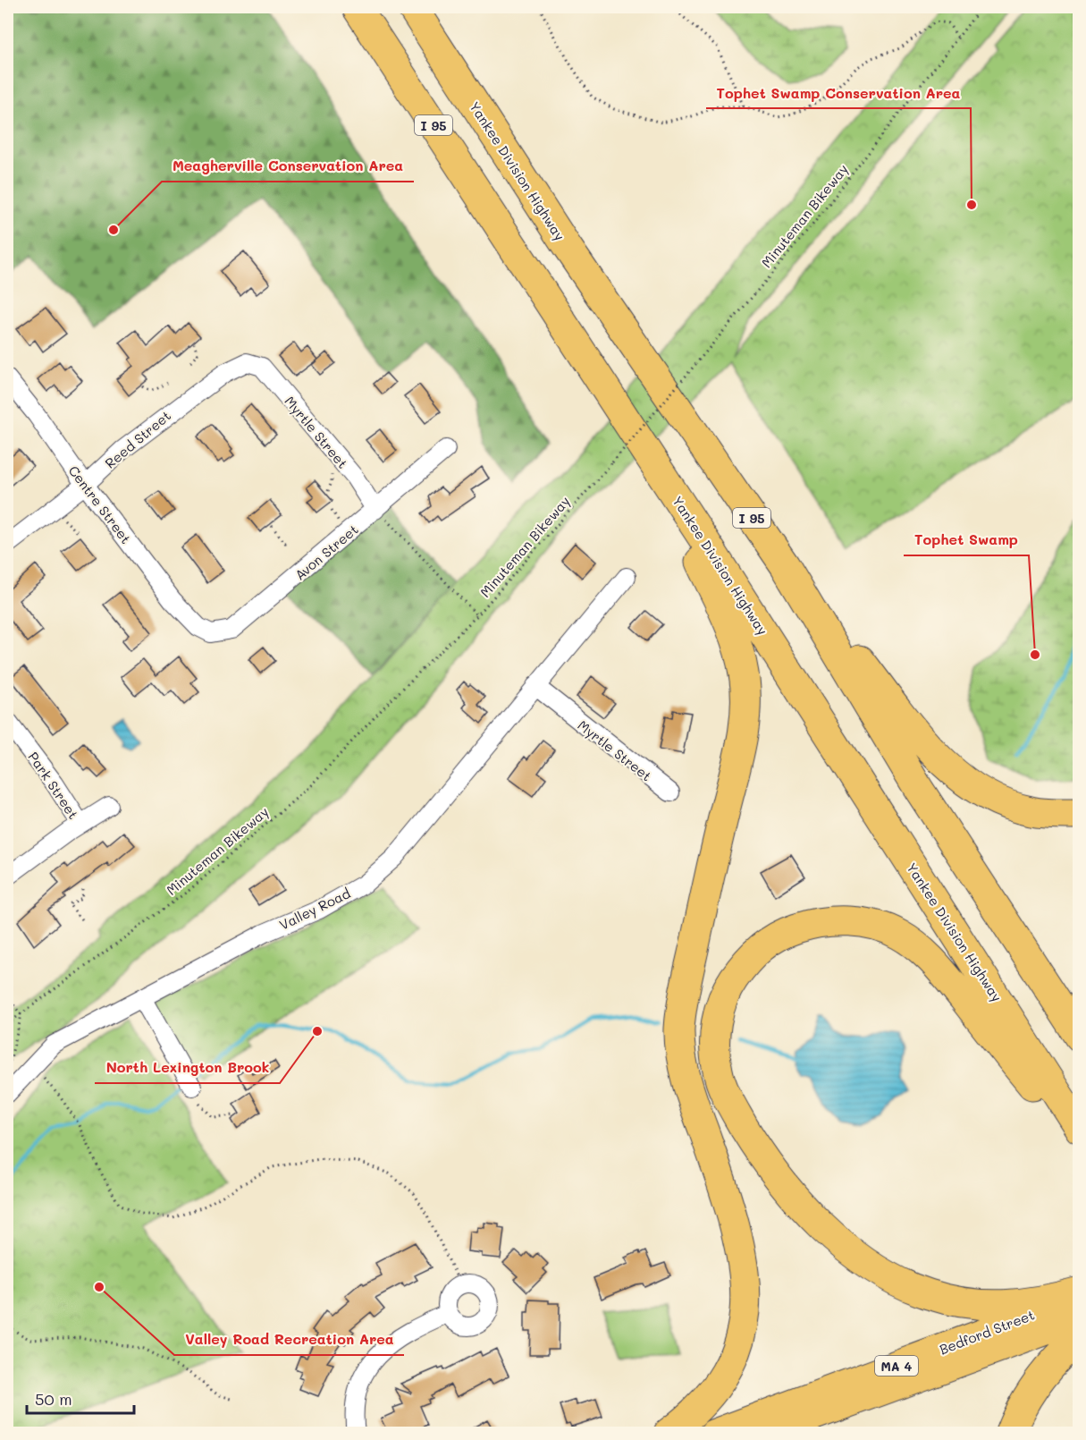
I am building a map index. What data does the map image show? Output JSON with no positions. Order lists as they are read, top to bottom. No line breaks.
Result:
{"streets":{"highway":["I 95","Yankee Division Highway"],"main road":["Bedford Street","MA 4"],"street":["Myrtle Street","Reed Street","Centre Street","Avon Street","Park Street","Valley Road"],"path":["Minuteman Bikeway"]},"crossings":[["Myrtle Street","Reed Street"],["Myrtle Street","Avon Street"],["Myrtle Street","Valley Road"],["Reed Street","Centre Street"],["Centre Street","Avon Street"]],"places":["Tophet Swamp Conservation Area","Meagherville Conservation Area","Tophet Swamp","North Lexington Brook","Valley Road Recreation Area"],"scale_bar":"50 m"}
